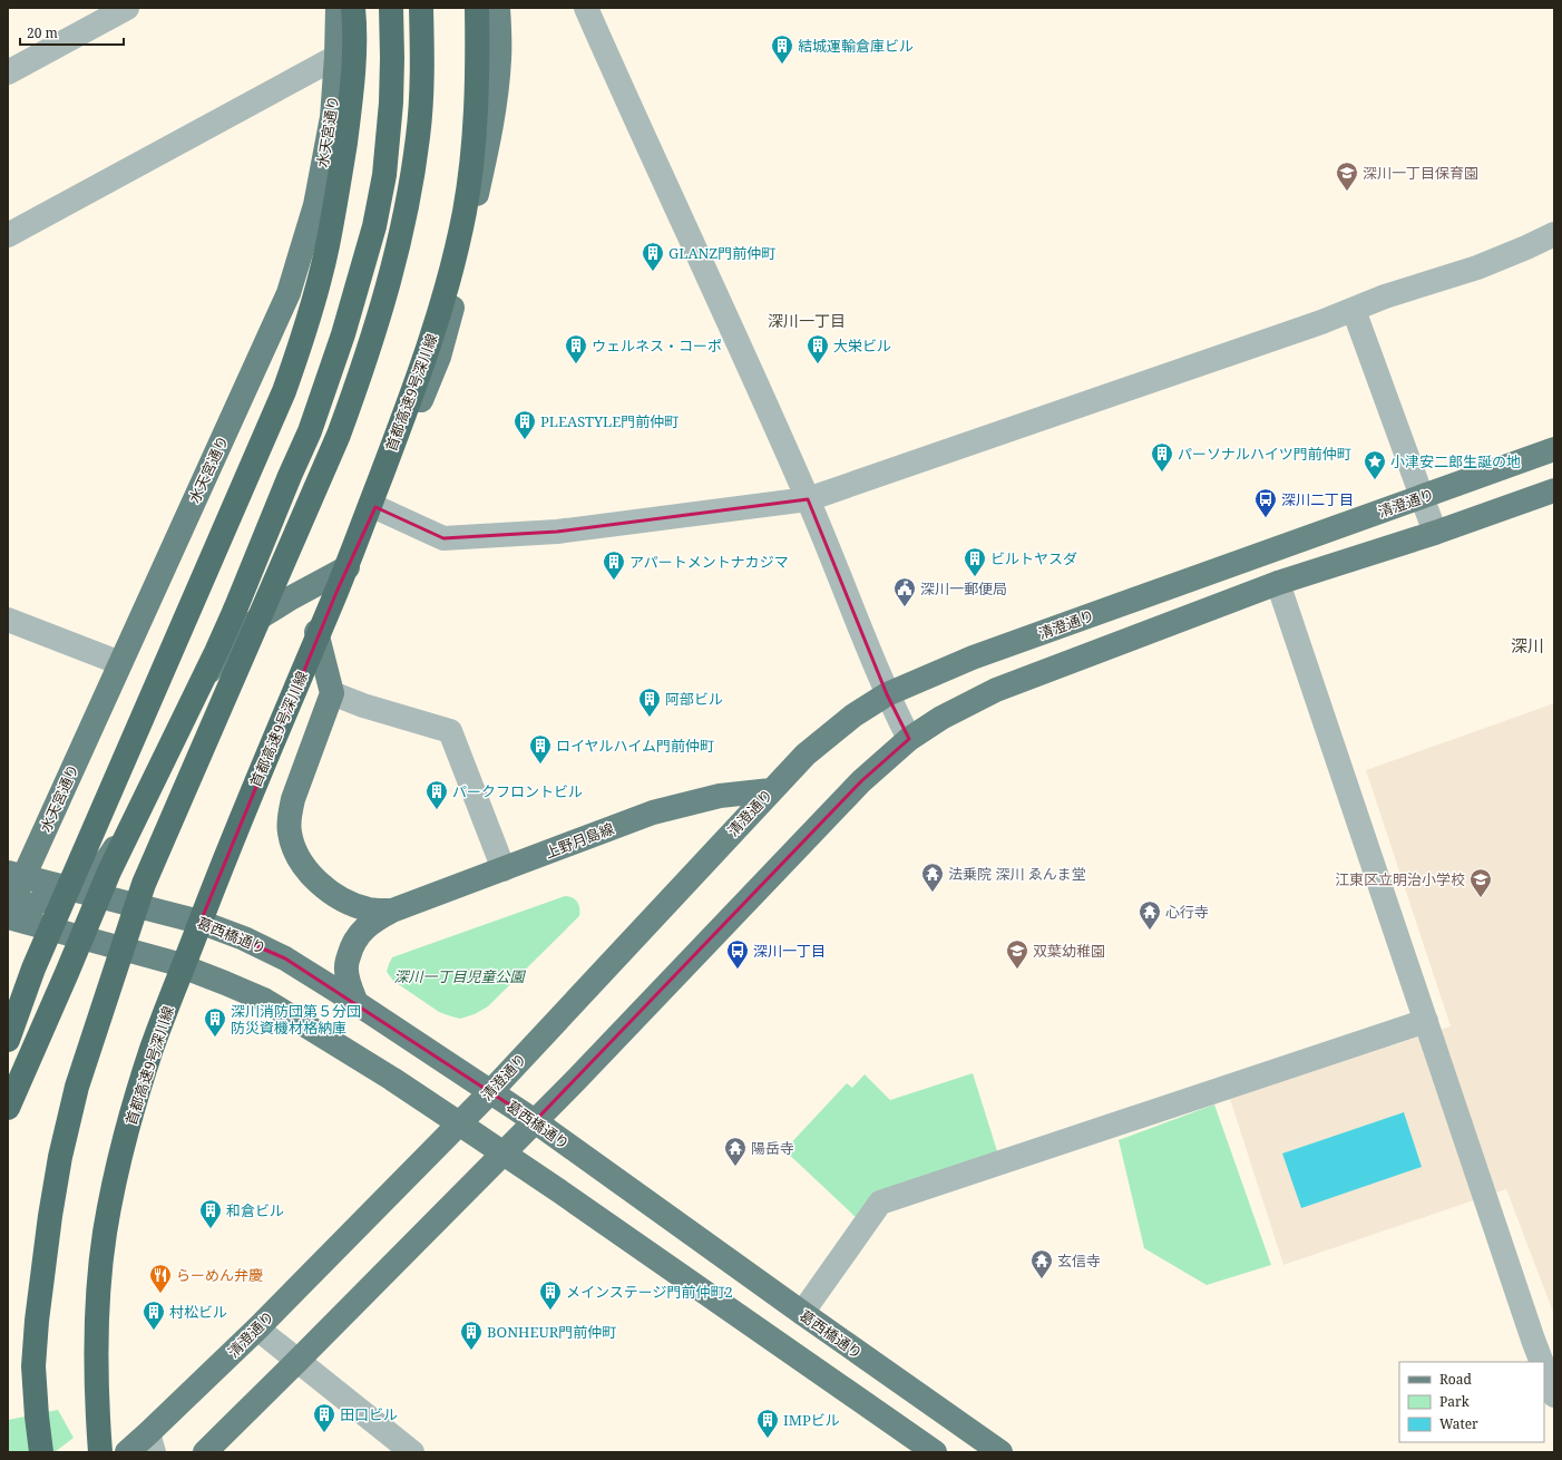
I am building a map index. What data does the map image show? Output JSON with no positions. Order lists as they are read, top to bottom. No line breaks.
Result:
{"streets":{"highway":["首都高速9号深川線"],"main road":["水天宮通り","清澄通り","上野月島線","葛西橋通り"]},"crossings":[["水天宮通り","葛西橋通り"],["清澄通り","上野月島線"],["清澄通り","葛西橋通り"]],"districts":["深川一丁目","深川"],"parks":["深川一丁目児童公園"],"places":{"building":["結城運輸倉庫ビル","GLANZ門前仲町","ウェルネス・コーポ","大栄ビル","PLEASTYLE門前仲町","パーソナルハイツ門前仲町","ビルトヤスダ","アパートメントナカジマ","阿部ビル","ロイヤルハイム門前仲町","パークフロントビル","深川消防団第５分団 防災資機材格納庫","和倉ビル","メインステージ門前仲町2","村松ビル","BONHEUR門前仲町","田口ビル","IMPビル"],"school or university":["深川一丁目保育園","江東区立明治小学校","双葉幼稚園"],"place":["小津安二郎生誕の地"],"bus stop":["深川二丁目","深川一丁目"],"public building":["深川一郵便局"],"temple":["法乗院 深川 ゑんま堂","心行寺","陽岳寺","玄信寺"],"restaurant":["らーめん弁慶"]},"legend":["Road","Park","Water"],"scale_bar":"20 m"}
